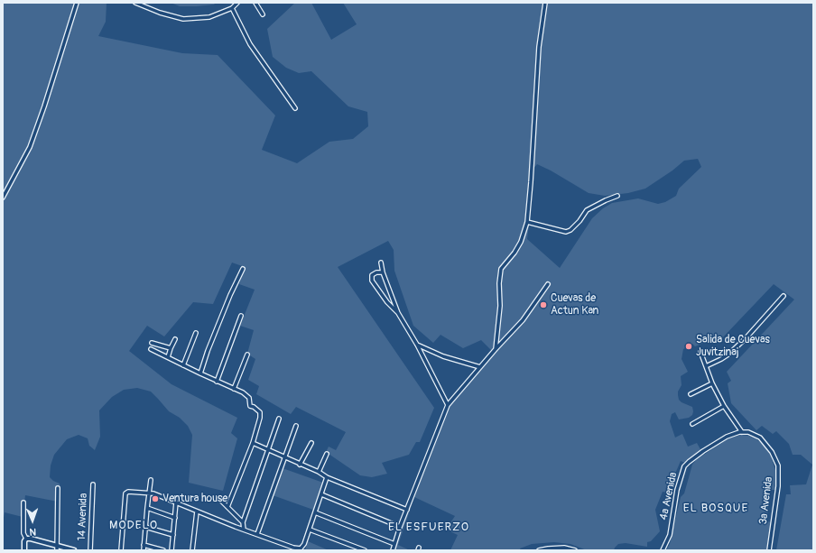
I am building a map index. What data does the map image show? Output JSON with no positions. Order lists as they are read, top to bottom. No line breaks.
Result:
{"streets":{"street":["4a Avenida","3a Avenida","14 Avenida"]},"crossings":[["4a Avenida","3a Avenida"]],"districts":["EL BOSQUE","MODELO","EL ESFUERZO"],"places":["Cuevas de Actun Kan","Salida de Cuevas Juvitzinaj","Ventura house"],"north":"bottom"}
